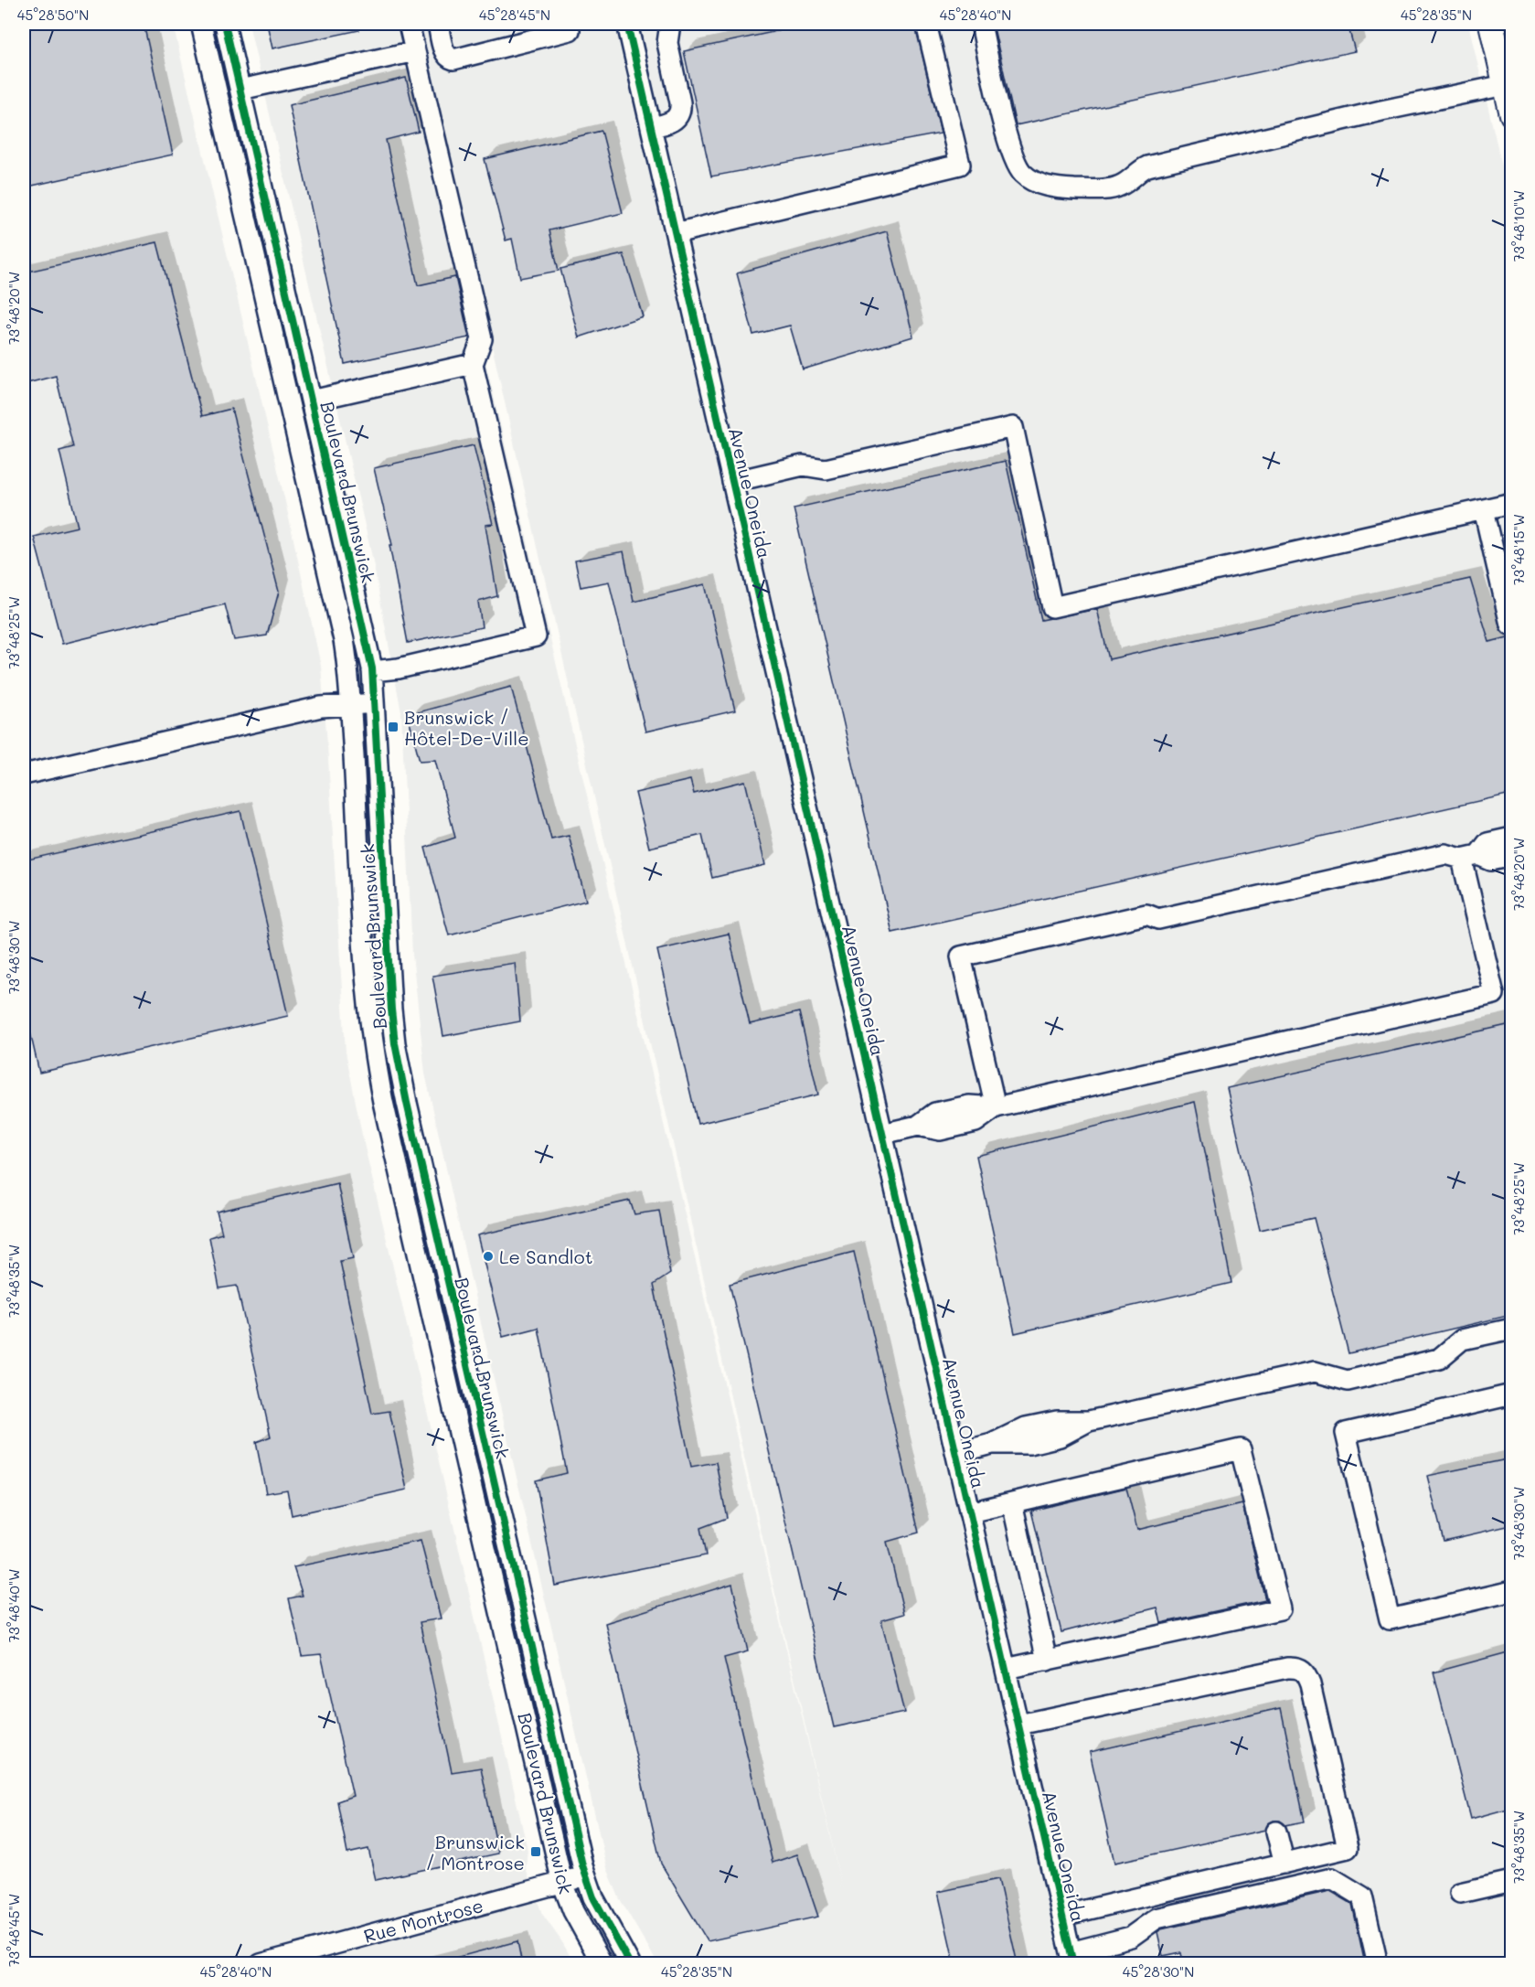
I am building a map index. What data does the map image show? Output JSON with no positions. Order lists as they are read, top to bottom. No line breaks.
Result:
{"streets":{"street":["Boulevard Brunswick","Avenue Oneida","Rue Montrose"]},"crossings":[["Boulevard Brunswick","Rue Montrose"]],"places":{"transit":["Brunswick / Hôtel-De-Ville","Brunswick / Montrose"],"other":["Le Sandlot"]},"coordinates":["45°28'50\"N","45°28'45\"N","45°28'40\"N","45°28'35\"N","73°48'10\"W","73°48'20\"W","73°48'15\"W","73°48'25\"W","73°48'30\"W","73°48'35\"W","73°48'40\"W","73°48'45\"W","45°28'30\"N"]}
